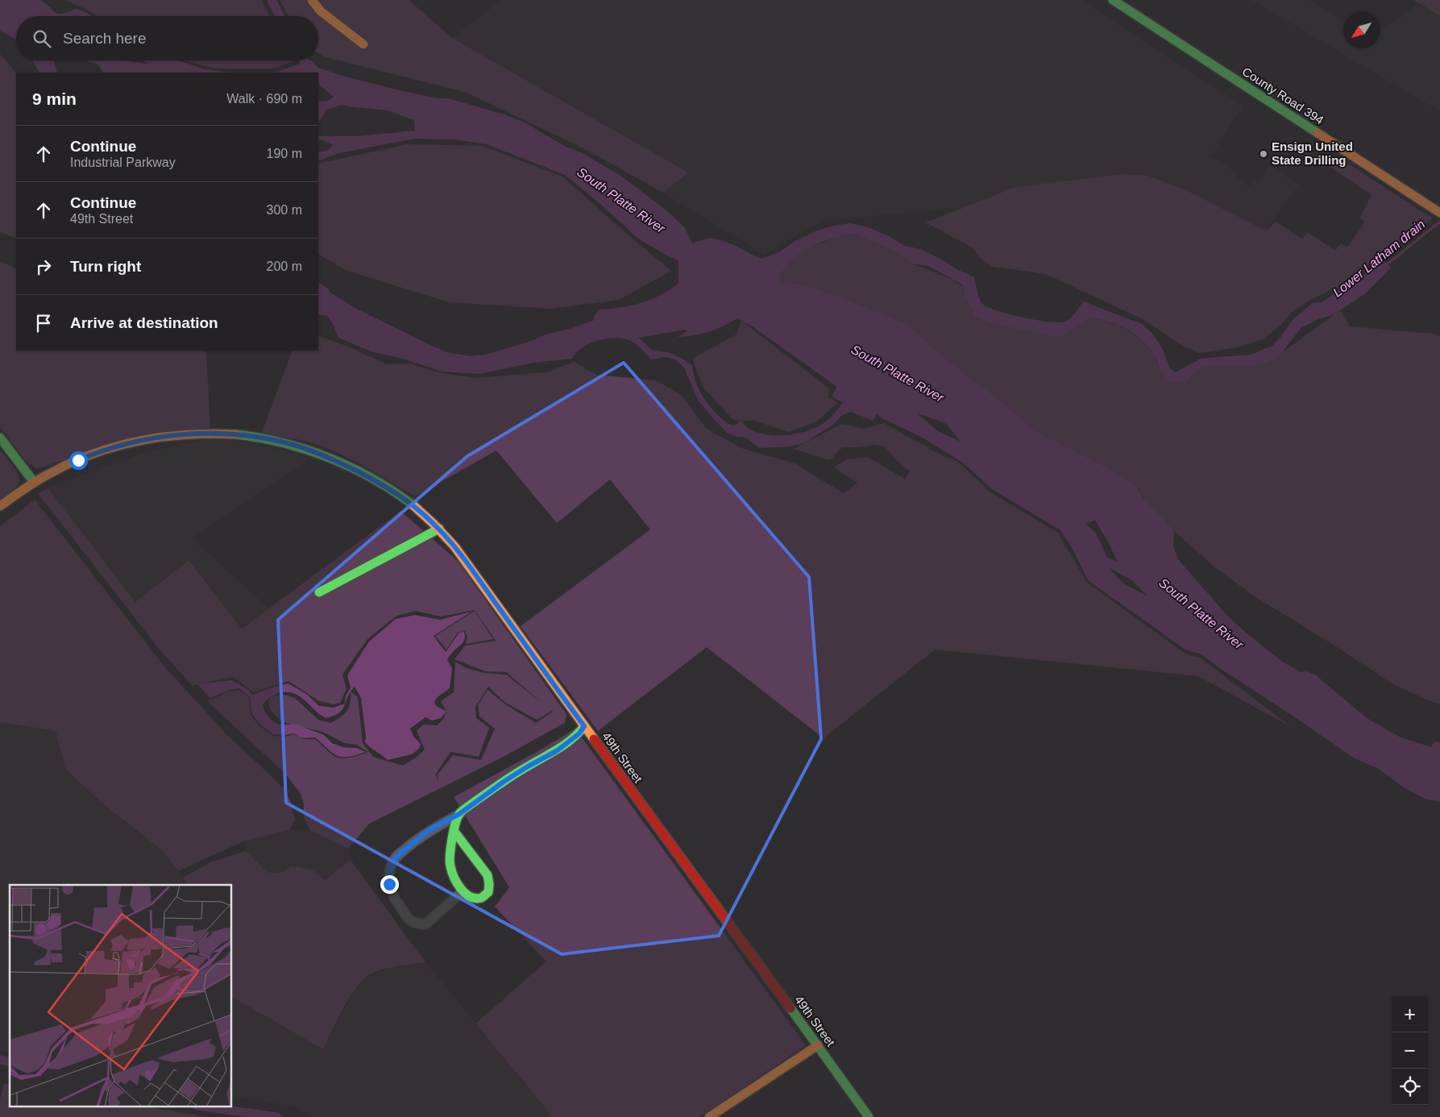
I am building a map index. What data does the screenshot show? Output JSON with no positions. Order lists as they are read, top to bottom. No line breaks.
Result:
{"streets":{"street":["County Road 394","49th Street"]},"water":["South Platte River","Lower Latham drain"],"places":["Ensign United State Drilling"],"north":"bottom left","page":{"search":"Search here","heading":["9 min","Walk · 690 m"],"list":[["Continue","Industrial Parkway","190 m"],["Continue","49th Street","300 m"],["Turn right","200 m"],"Arrive at destination"],"map_buttons":["+","−"]}}
